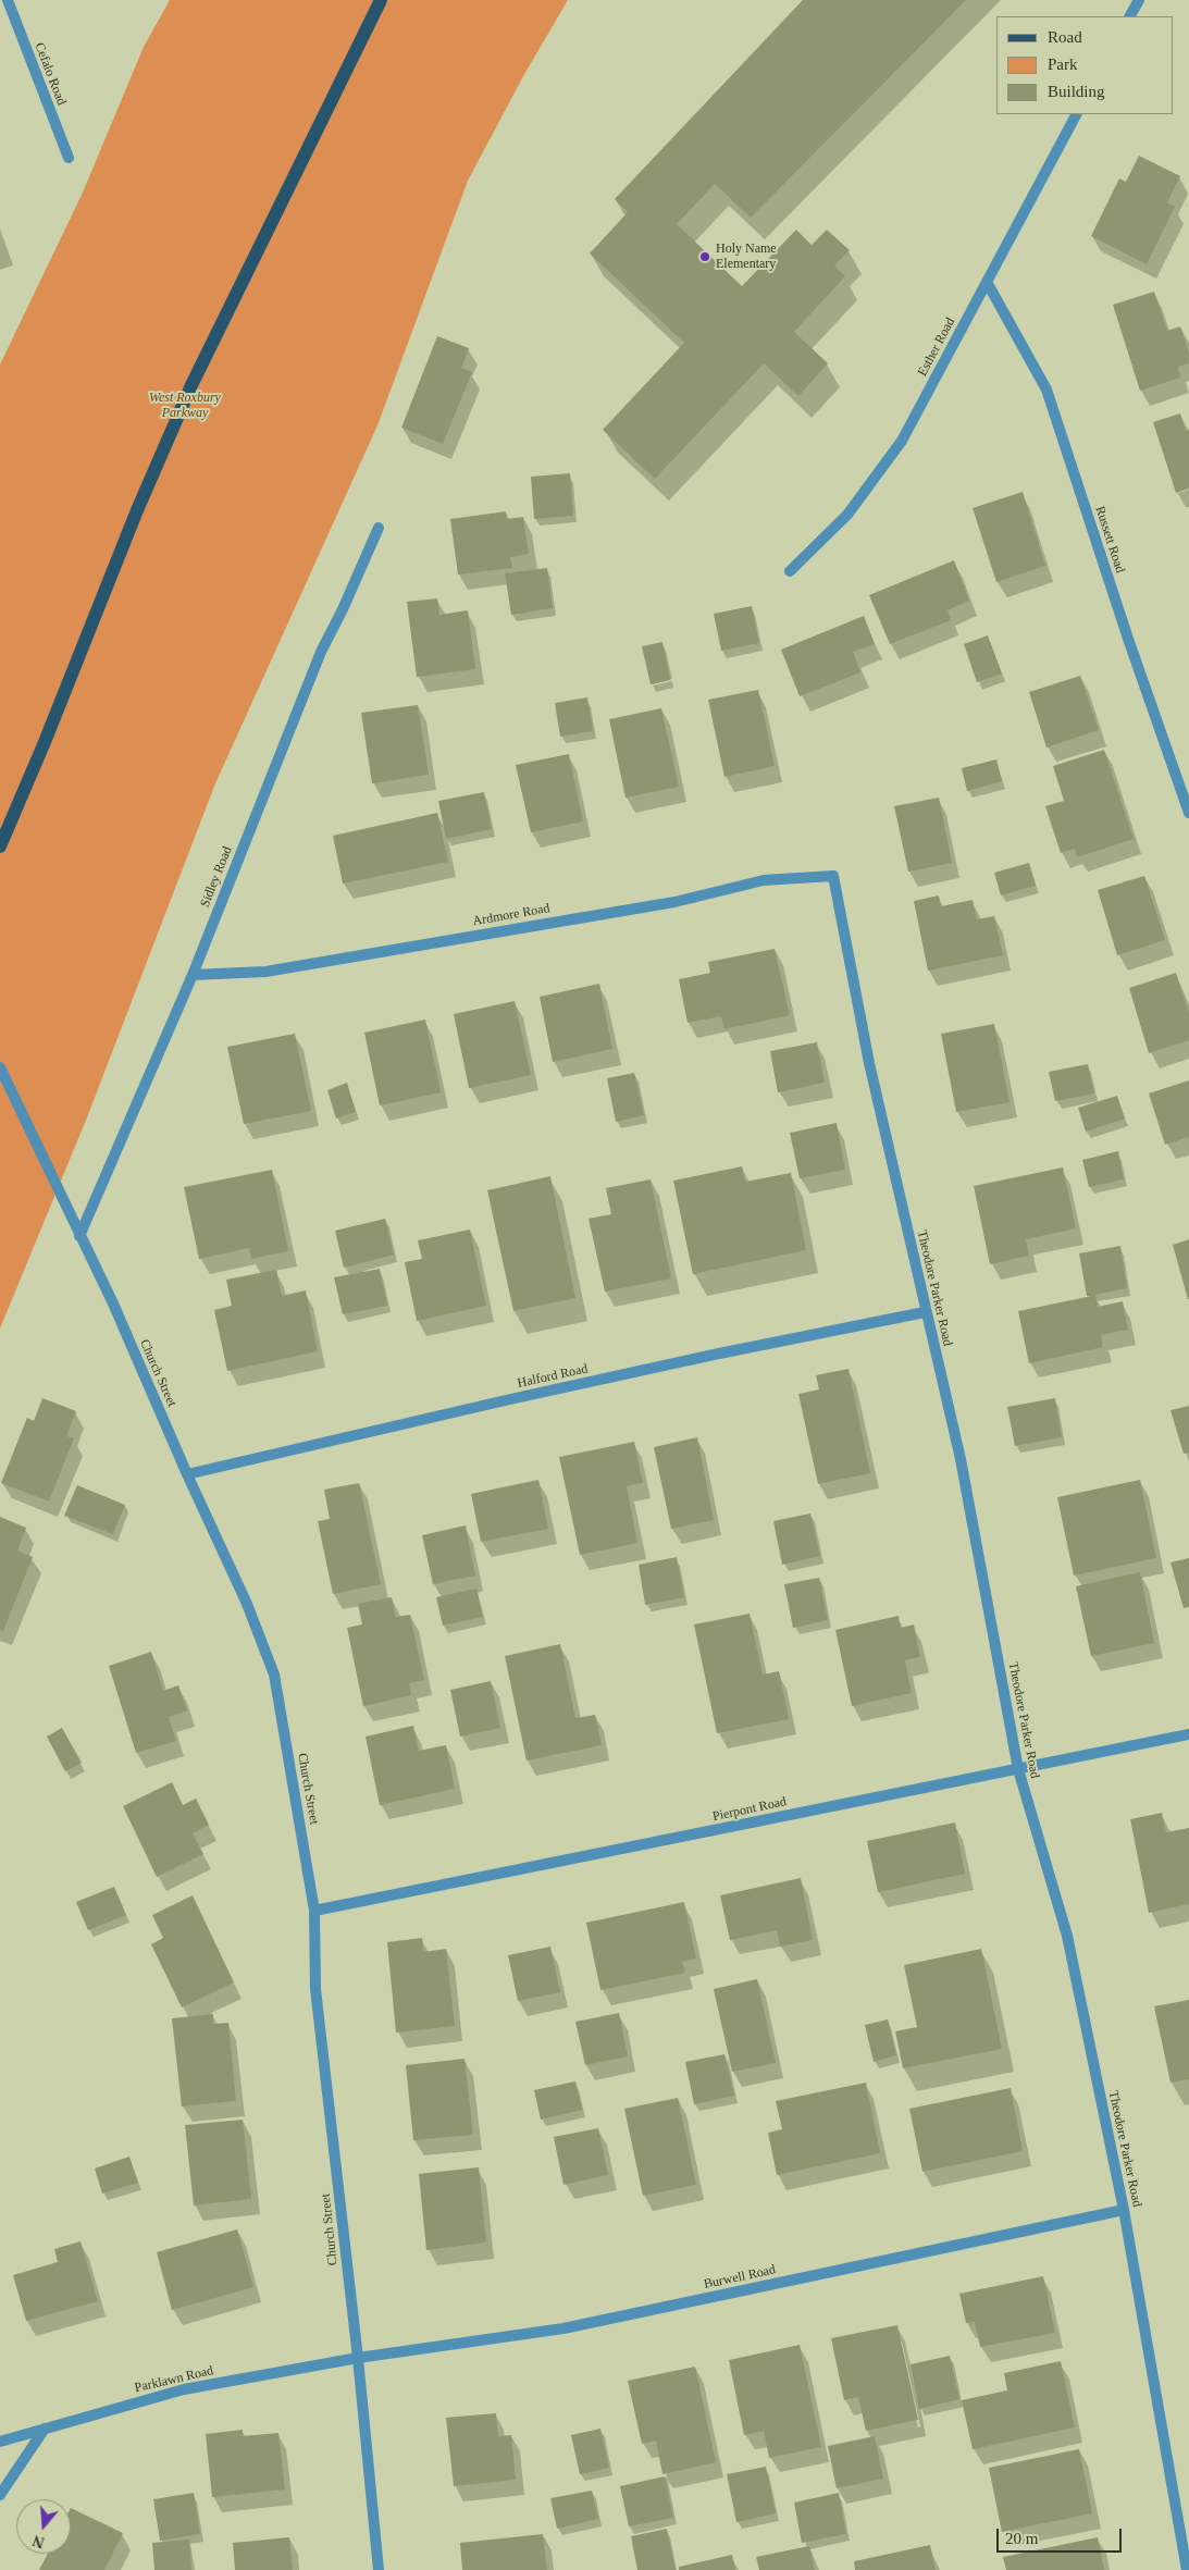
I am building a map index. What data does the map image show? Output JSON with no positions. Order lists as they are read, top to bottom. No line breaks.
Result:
{"streets":{"street":["Cefalo Road","Esther Road","Russett Road","Sidley Road","Ardmore Road","Theodore Parker Road","Church Street","Halford Road","Pierpont Road","Burwell Road","Parklawn Road"]},"crossings":[["Esther Road","Russett Road"],["Sidley Road","Ardmore Road"],["Sidley Road","Church Street"],["Ardmore Road","Theodore Parker Road"],["Theodore Parker Road","Halford Road"],["Theodore Parker Road","Pierpont Road"],["Theodore Parker Road","Burwell Road"],["Church Street","Halford Road"],["Church Street","Pierpont Road"],["Church Street","Burwell Road"],["Church Street","Parklawn Road"],["Burwell Road","Parklawn Road"]],"parks":["West Roxbury Parkway"],"places":["Holy Name Elementary"],"legend":["Road","Park","Building"],"scale_bar":"20 m","north":"bottom"}
